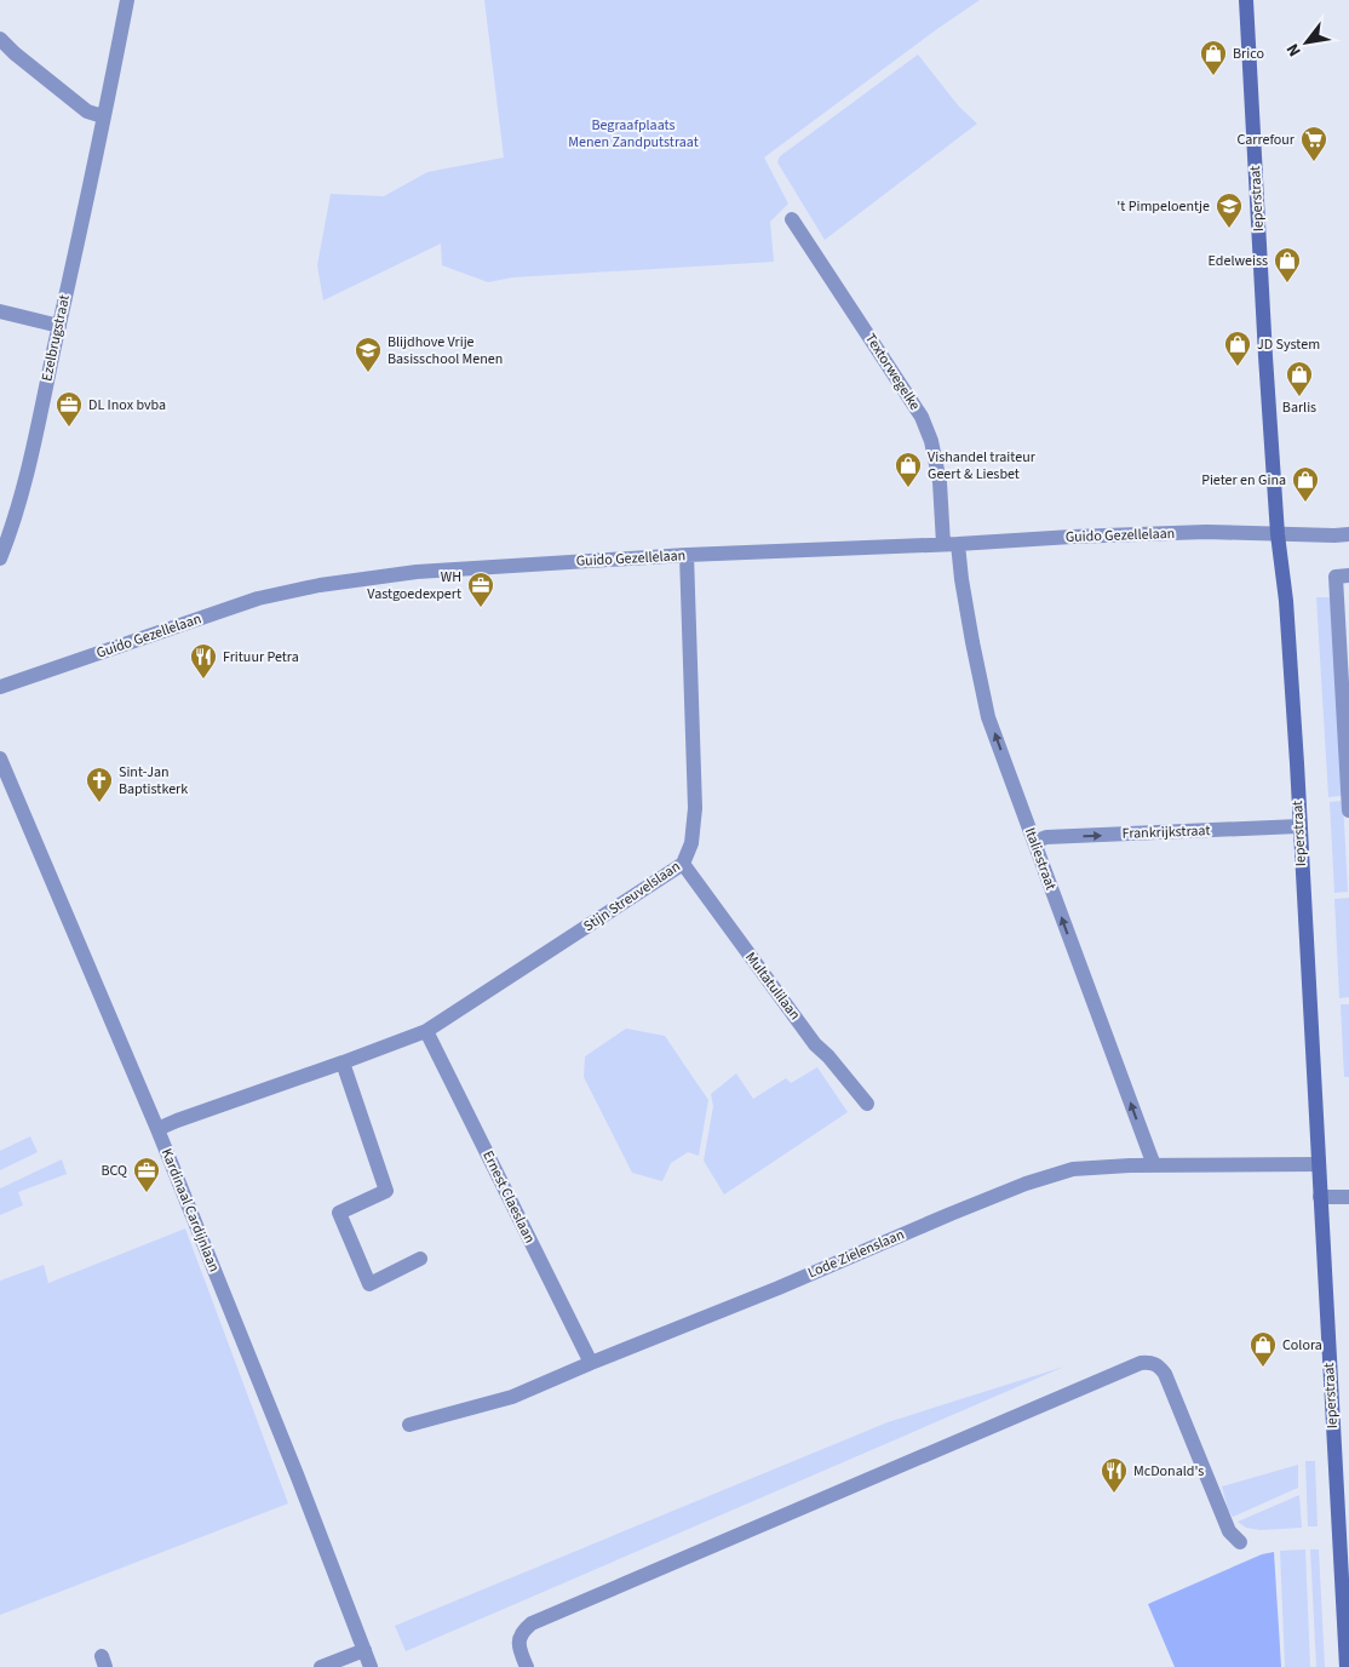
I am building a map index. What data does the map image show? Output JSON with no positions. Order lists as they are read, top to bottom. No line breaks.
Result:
{"streets":{"street":["Ieperstraat","Ezelbrugstraat","Textorwegelke","Guido Gezellelaan","Frankrijkstraat","Italiestraat","Stijn Streuvelslaan","Multatulilaan","Ernest Claeslaan","Kardinaal Cardijnlaan","Lode Zielenslaan"]},"crossings":[["Ieperstraat","Guido Gezellelaan"],["Ieperstraat","Frankrijkstraat"],["Ieperstraat","Lode Zielenslaan"],["Textorwegelke","Guido Gezellelaan"],["Textorwegelke","Italiestraat"],["Guido Gezellelaan","Italiestraat"],["Guido Gezellelaan","Stijn Streuvelslaan"],["Frankrijkstraat","Italiestraat"],["Italiestraat","Lode Zielenslaan"],["Stijn Streuvelslaan","Multatulilaan"],["Stijn Streuvelslaan","Ernest Claeslaan"],["Stijn Streuvelslaan","Kardinaal Cardijnlaan"],["Ernest Claeslaan","Lode Zielenslaan"]],"one_way":["Frankrijkstraat","Italiestraat"],"parks":["Begraafplaats Menen Zandputstraat"],"places":{"shop":["Brico","Edelweiss","JD System","Barlis","Vishandel traiteur Geert & Liesbet","Pieter en Gina","Colora"],"supermarket":["Carrefour"],"school or university":["'t Pimpeloentje","Blijdhove Vrije Basisschool Menen"],"office":["DL Inox bvba","WH Vastgoedexpert","BCQ"],"restaurant":["Frituur Petra","McDonald's"],"church":["Sint-Jan Baptistkerk"]},"north":"bottom left"}
